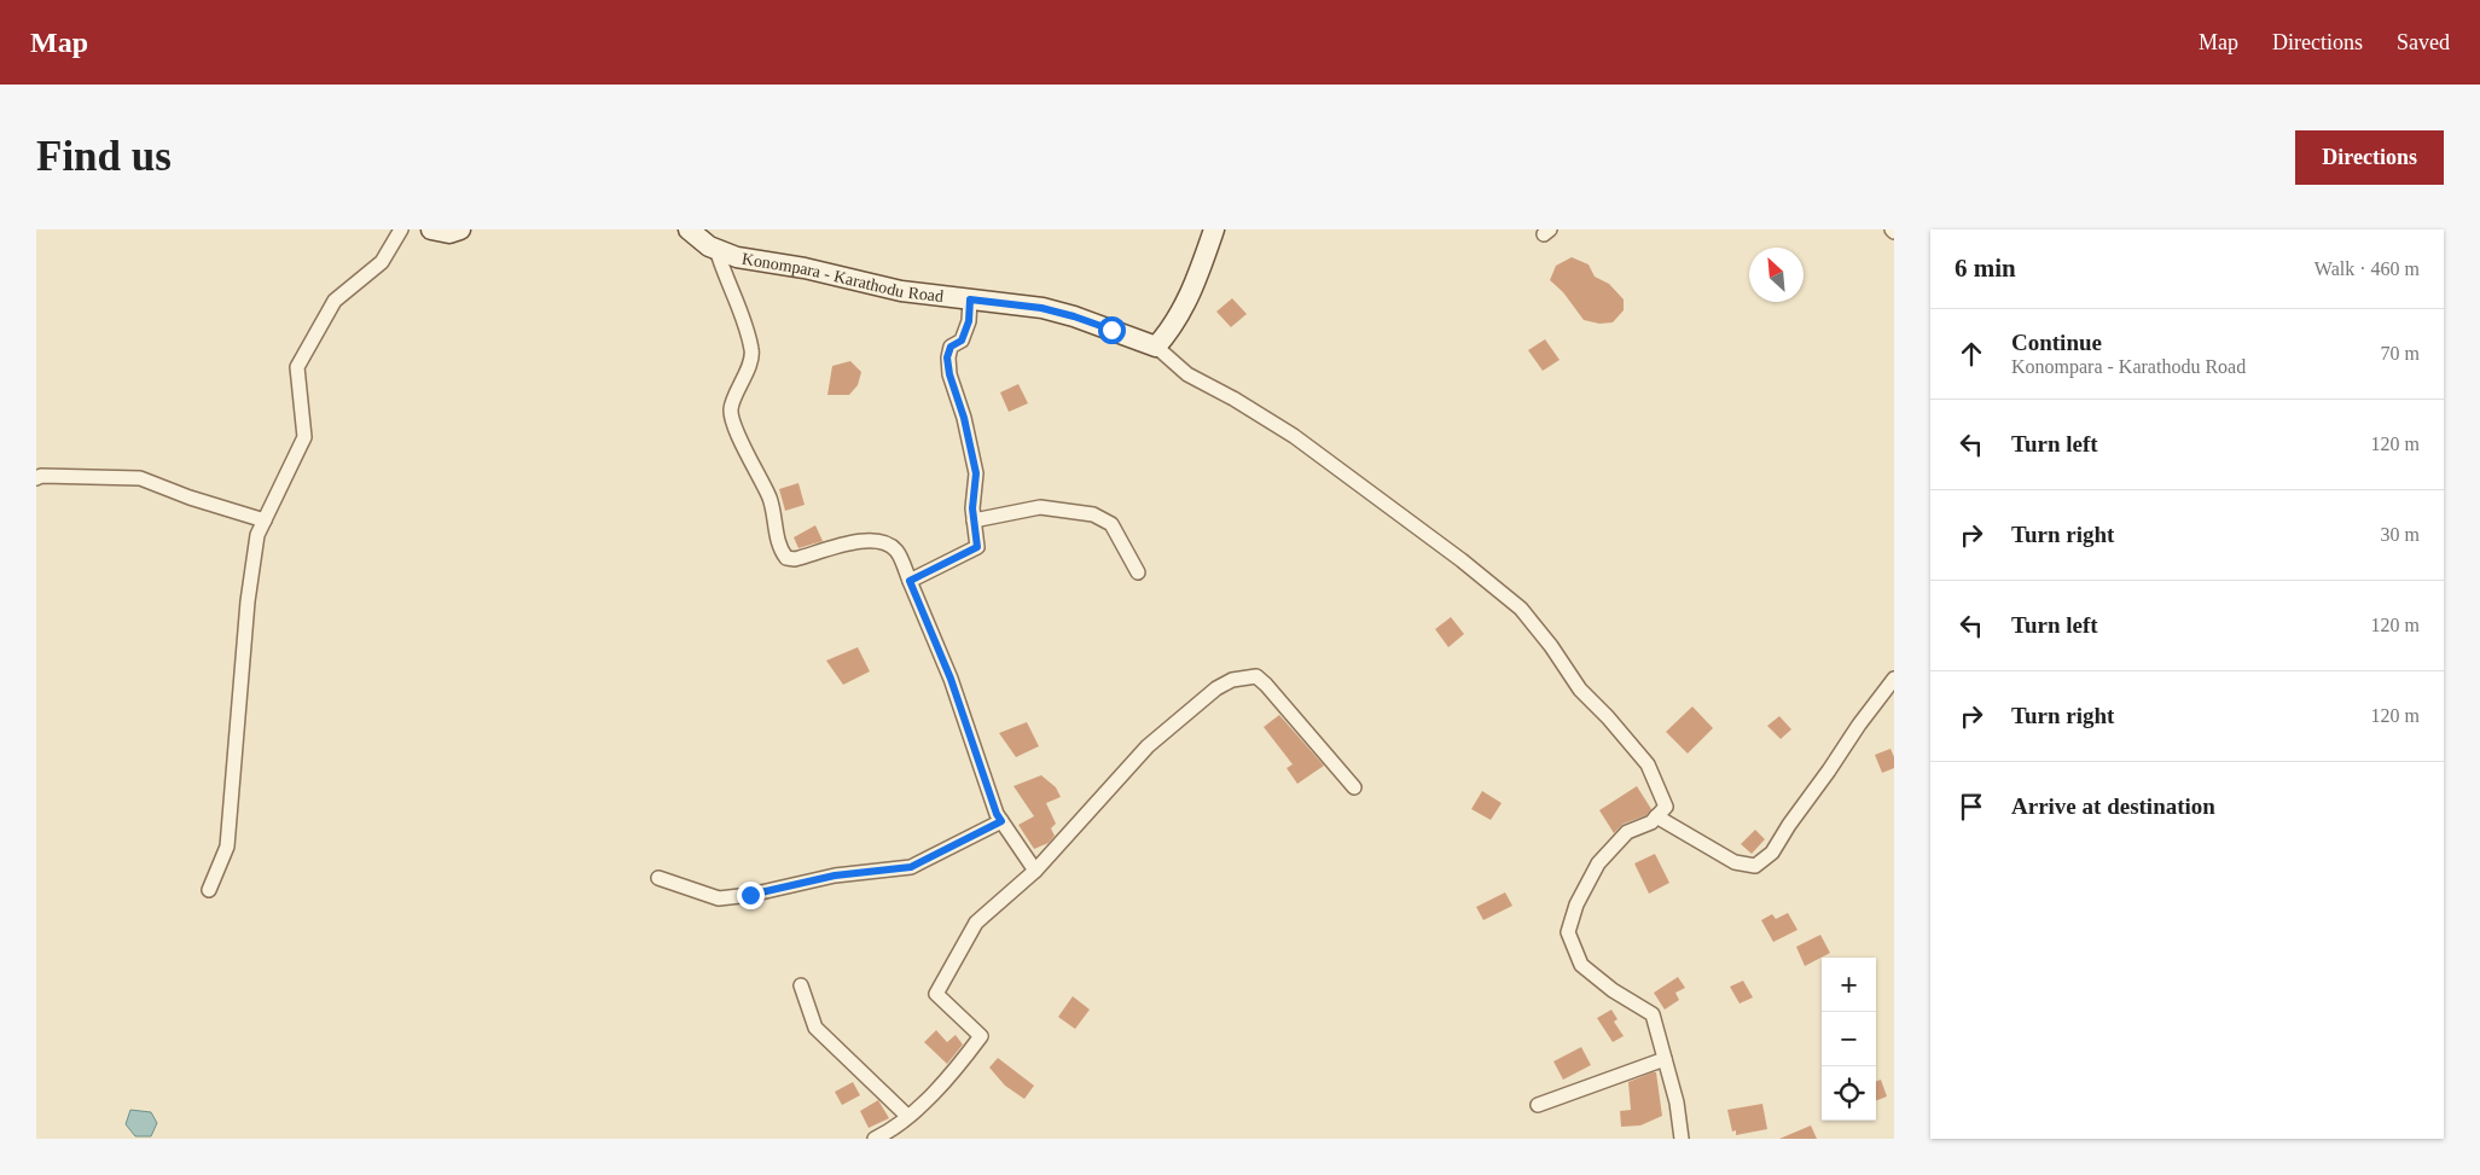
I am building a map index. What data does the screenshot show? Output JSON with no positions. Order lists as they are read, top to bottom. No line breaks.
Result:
{"streets":{"main road":["Konompara - Karathodu Road"]},"north":"top left","page":{"header":"Map","nav":["Map","Directions","Saved"],"buttons":"Directions","title":"Find us","heading":["6 min","Walk · 460 m"],"list":[["Continue","Konompara - Karathodu Road","70 m"],["Turn left","120 m"],["Turn right","30 m"],["Turn left","120 m"],["Turn right","120 m"],"Arrive at destination"],"map_buttons":["+","−"]}}
